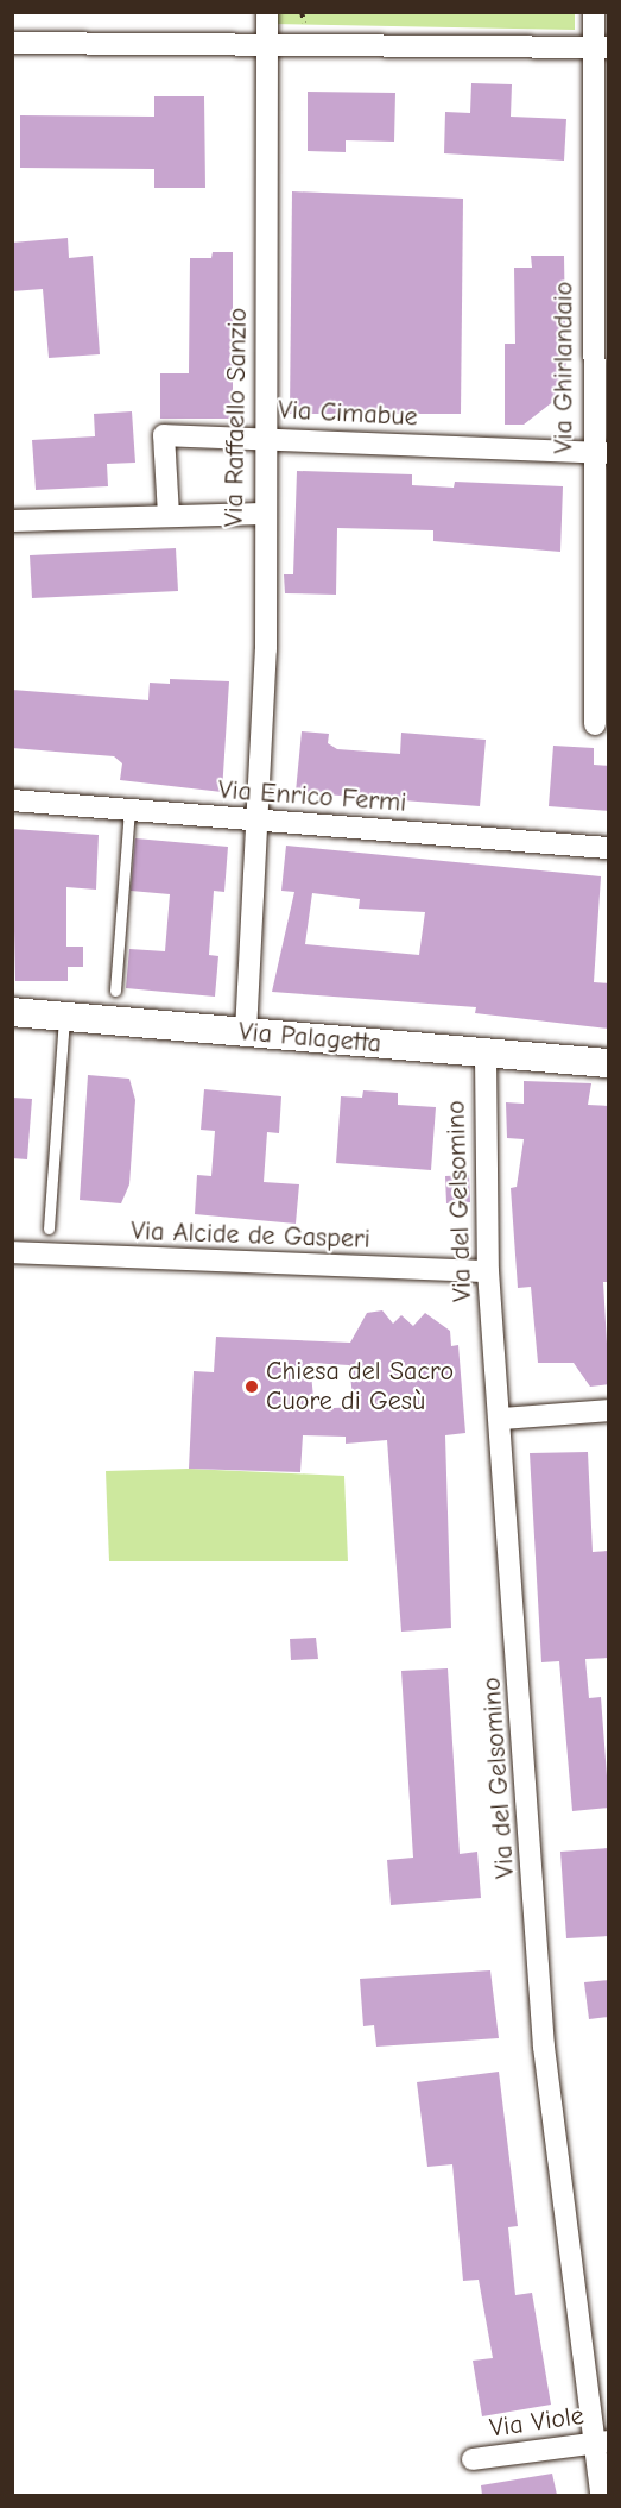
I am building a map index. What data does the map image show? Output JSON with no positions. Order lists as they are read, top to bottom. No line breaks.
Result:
{"streets":{"street":["Via Ghirlandaio","Via Cimabue","Via Raffaello Sanzio","Via Enrico Fermi","Via Palagetta","Via del Gelsomino","Via Alcide de Gasperi","Via Viole"]},"crossings":[["Via Ghirlandaio","Via Cimabue"],["Via Cimabue","Via Raffaello Sanzio"],["Via Raffaello Sanzio","Via Enrico Fermi"],["Via Raffaello Sanzio","Via Palagetta"],["Via Palagetta","Via del Gelsomino"],["Via del Gelsomino","Via Alcide de Gasperi"],["Via del Gelsomino","Via Viole"]],"places":["Chiesa del Sacro Cuore di Gesù"]}
